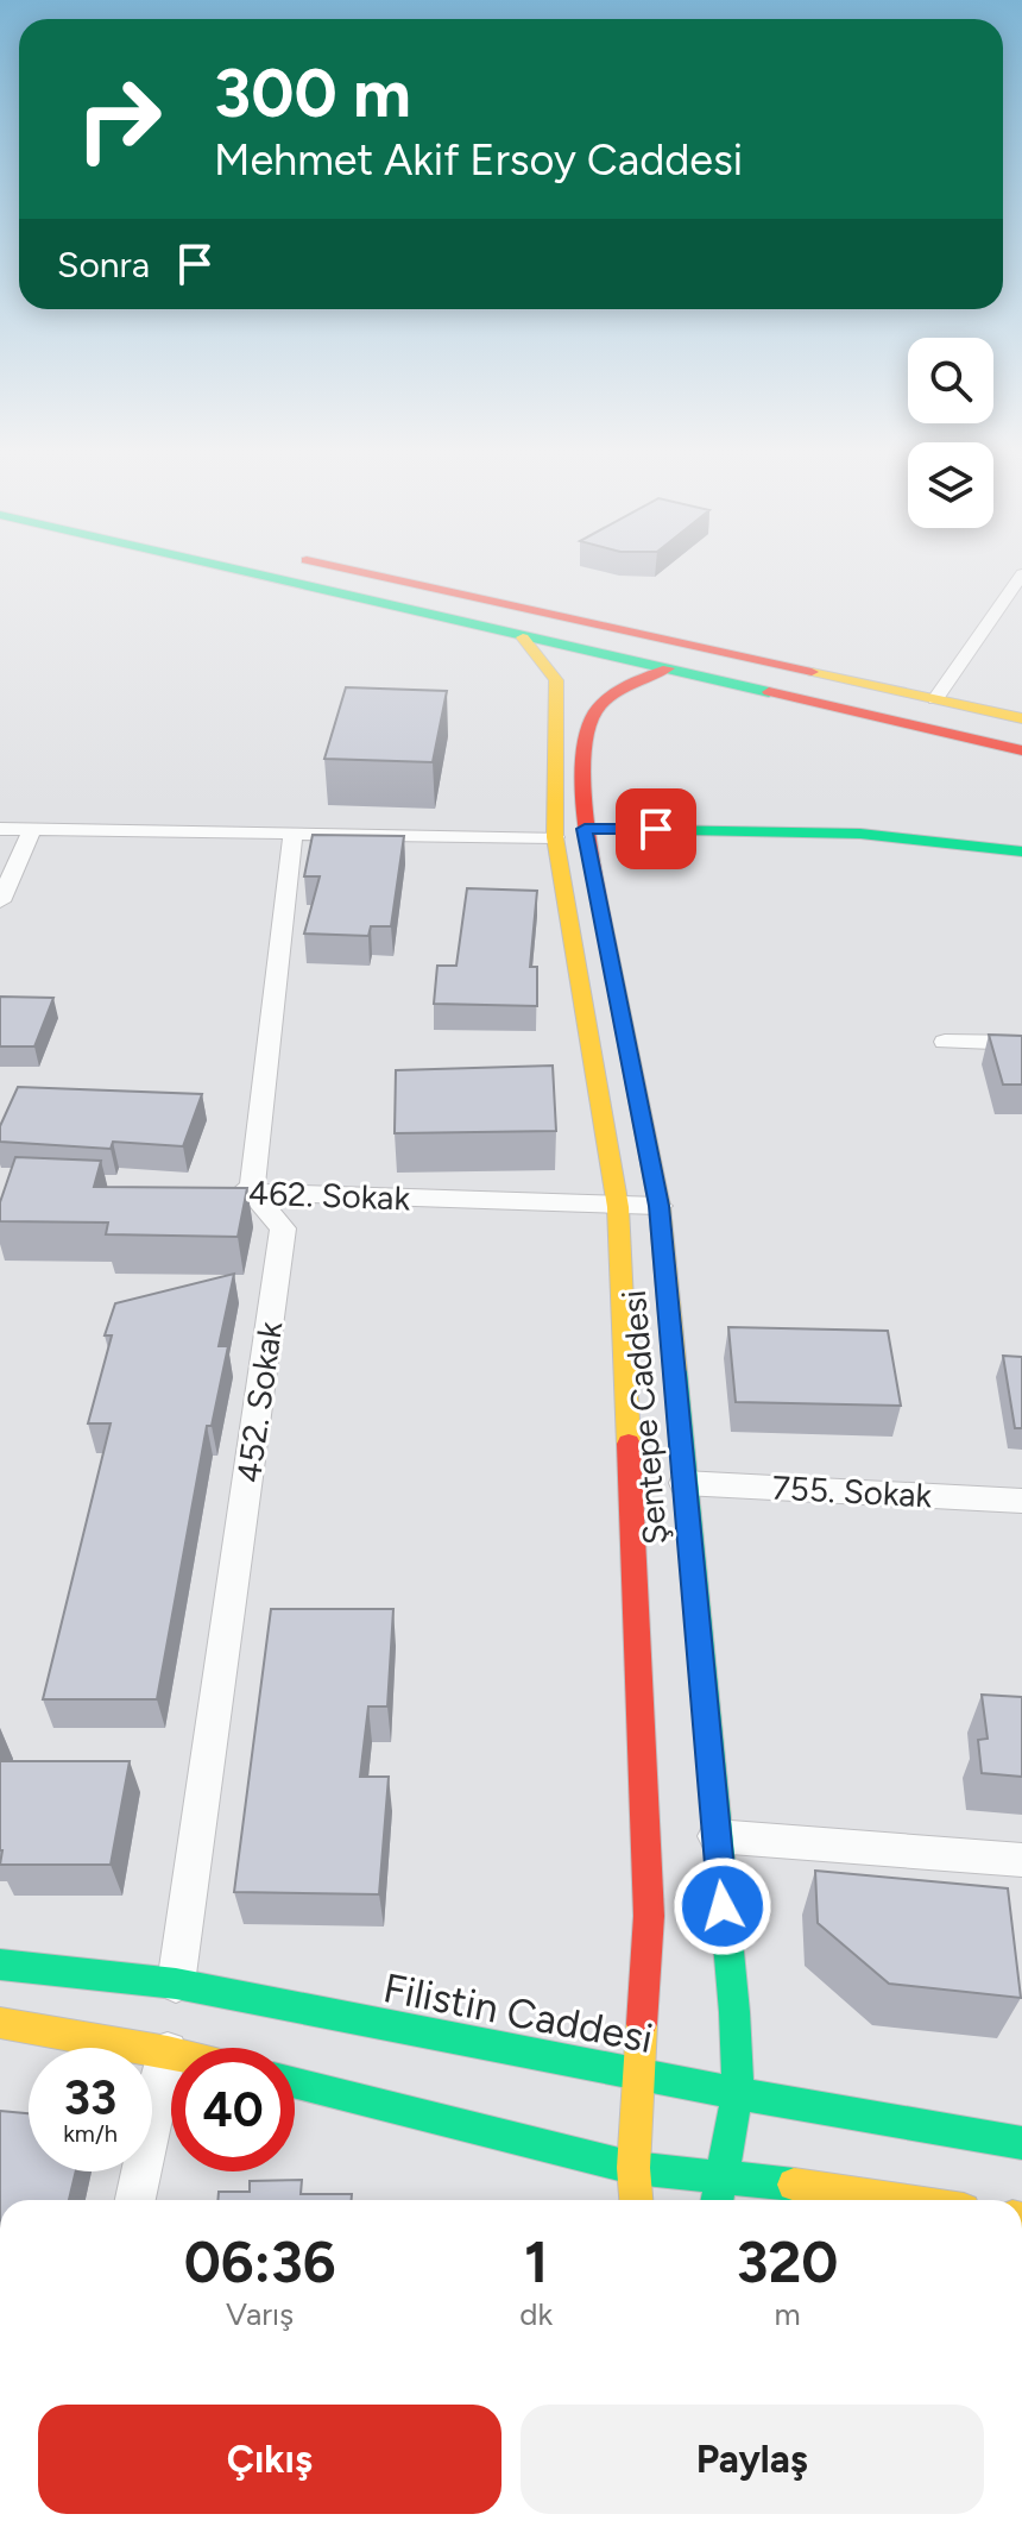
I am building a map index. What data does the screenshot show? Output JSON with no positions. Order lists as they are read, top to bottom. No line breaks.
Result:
{"streets":{"street":["462. Sokak","452. Sokak","Şentepe Caddesi","755. Sokak","Filistin Caddesi"]},"crossings":[["462. Sokak","452. Sokak"],["462. Sokak","Şentepe Caddesi"],["452. Sokak","Filistin Caddesi"],["Şentepe Caddesi","755. Sokak"],["Şentepe Caddesi","Filistin Caddesi"]],"page":{"turn":["300 m","Mehmet Akif Ersoy Caddesi"],"then":"Sonra","speed":"33 km/h","limit":"40","eta":["06:36","Varış","1","dk","320","m"],"buttons":["Çıkış","Paylaş"]}}
